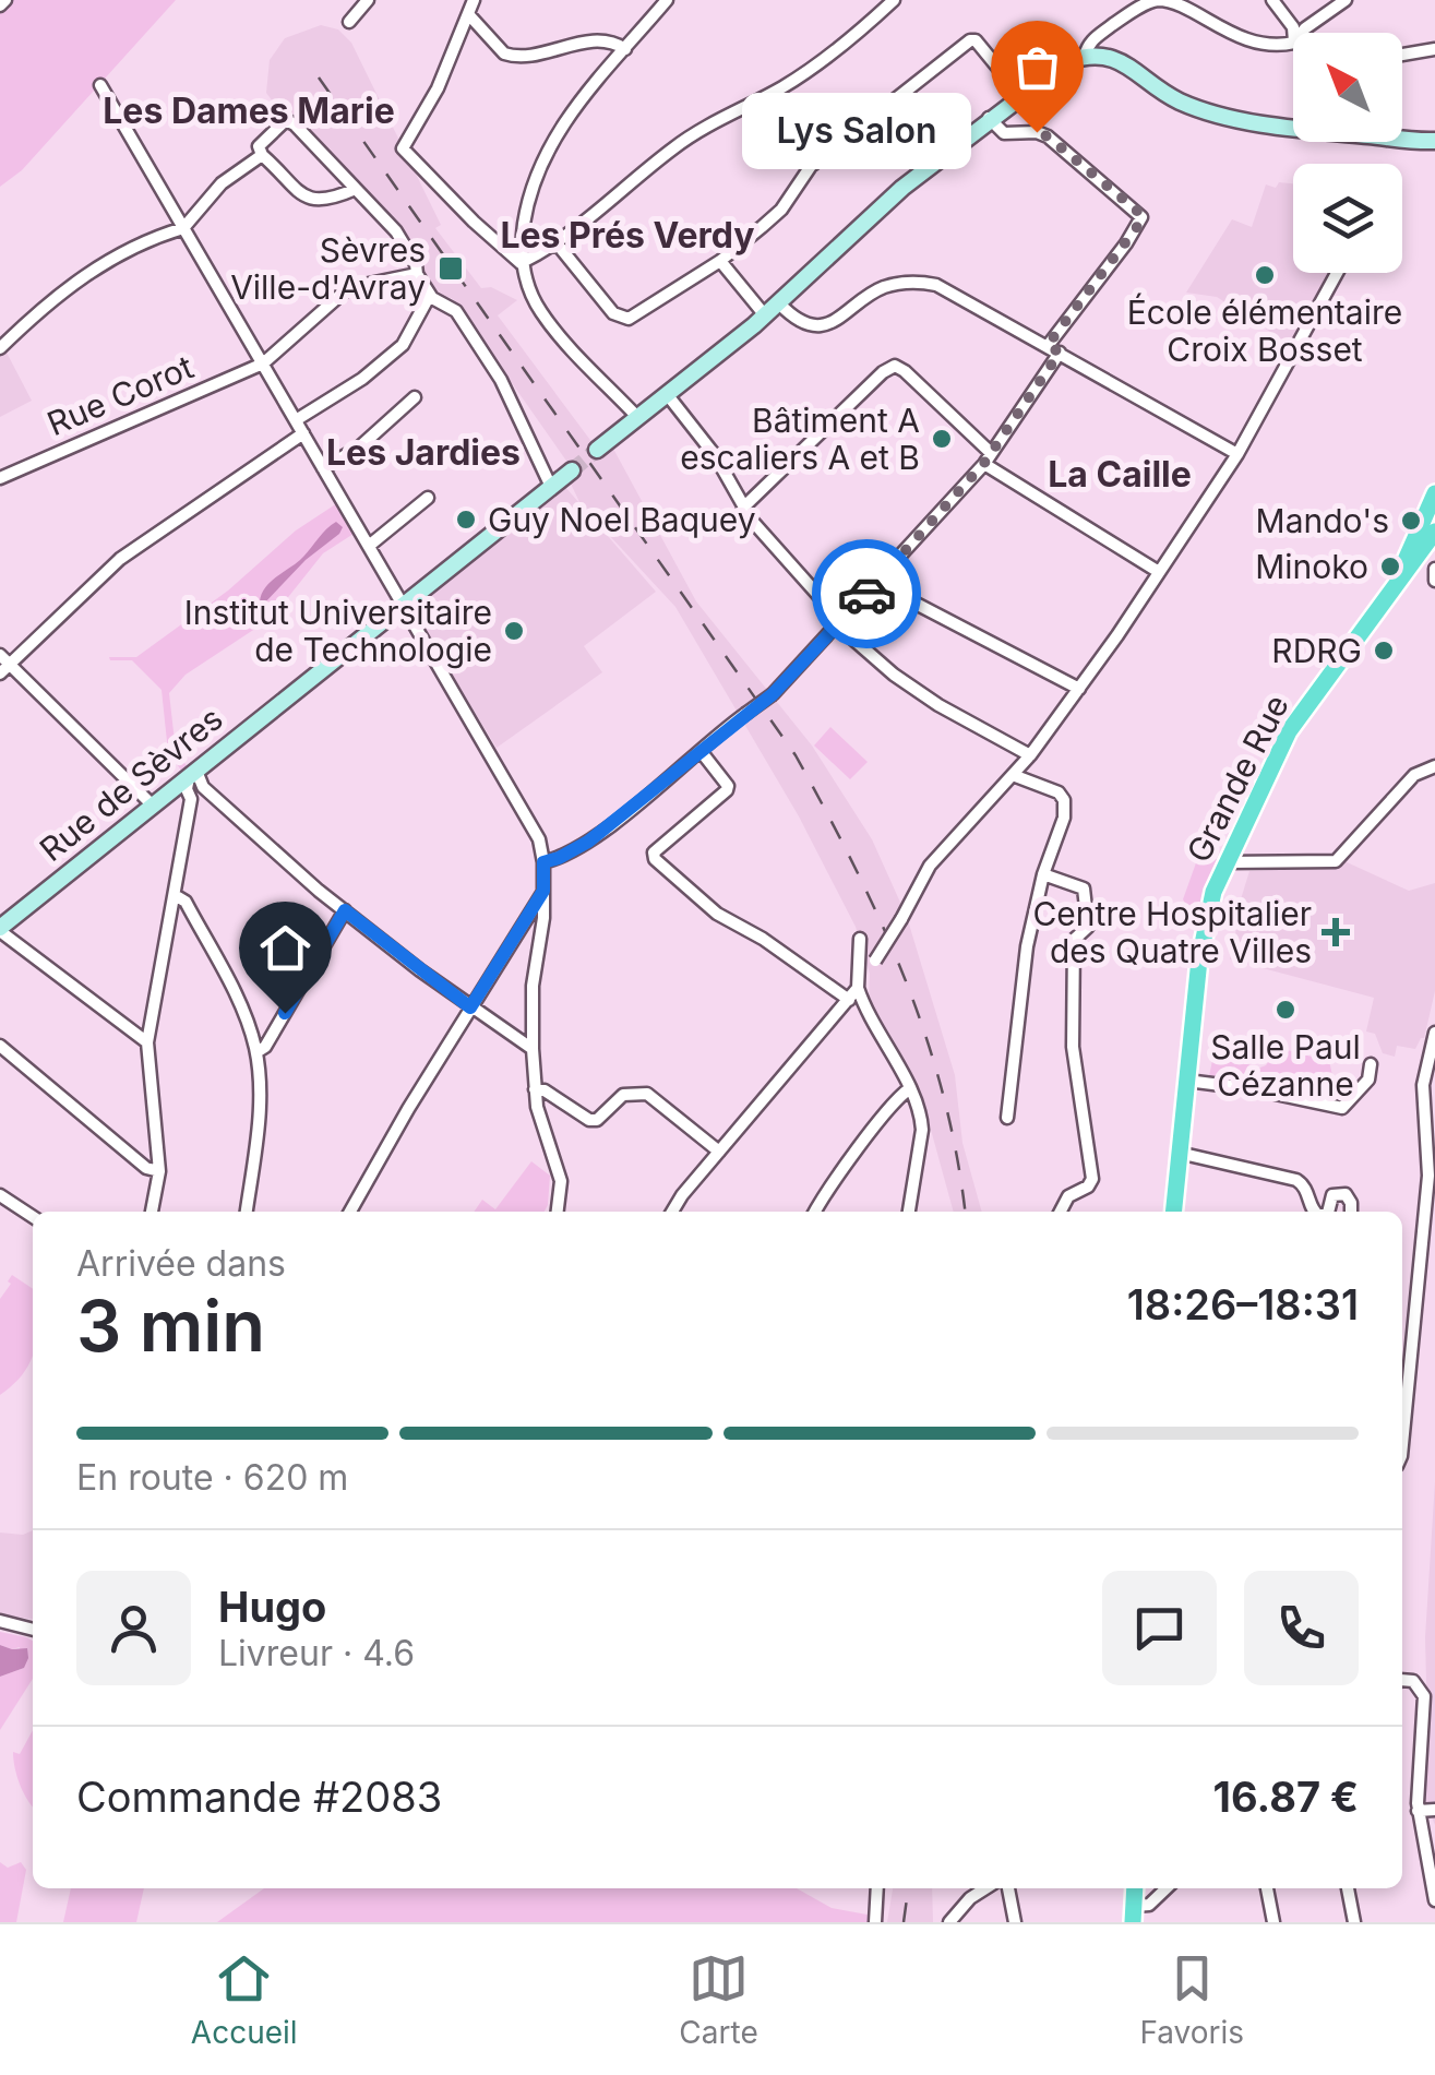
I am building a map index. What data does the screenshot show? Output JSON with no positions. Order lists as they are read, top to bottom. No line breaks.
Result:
{"streets":{"main road":["Grande Rue","Rue de Sèvres"],"street":["Rue Corot"]},"districts":["Les Dames Marie","Les Prés Verdy","Les Jardies","La Caille"],"places":{"other":["Lys Salon","École élémentaire Croix Bosset","Bâtiment A escaliers A et B","Guy Noel Baquey","Mando's","Minoko","Institut Universitaire de Technologie","RDRG","Salle Paul Cézanne"],"transit":["Sèvres Ville-d'Avray"],"health":["Centre Hospitalier des Quatre Villes"]},"north":"top left","page":{"bubble":"Lys Salon","heading":["3 min","Arrivée dans","18:26–18:31"],"panel":["Hugo","Livreur · 4.6","Commande #2083","16.87 €"],"bar":"En route · 620 m","tabs":["Accueil","Carte","Favoris"]}}
